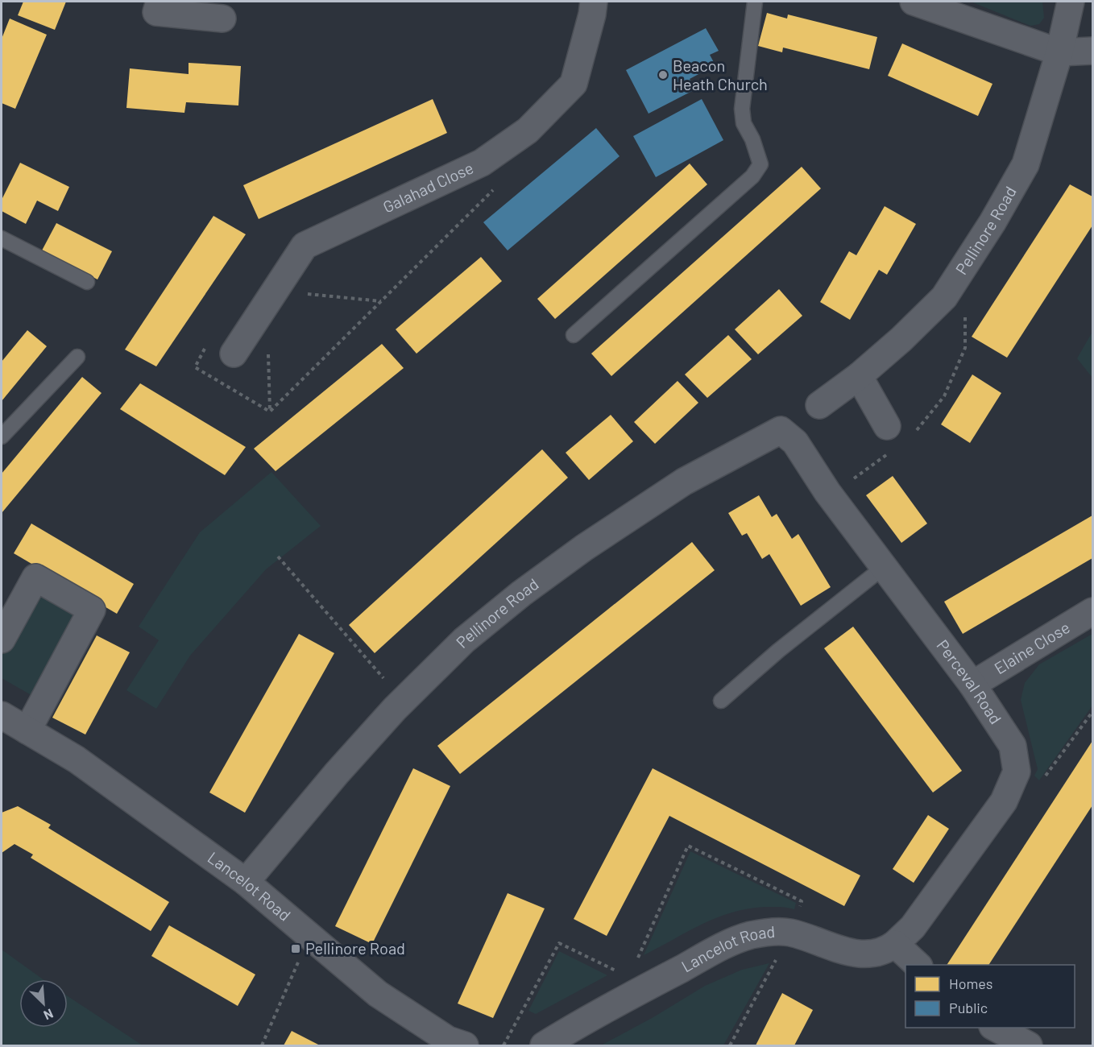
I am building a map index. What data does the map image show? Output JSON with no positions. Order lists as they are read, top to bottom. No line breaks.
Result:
{"streets":{"street":["Galahad Close","Pellinore Road","Elaine Close","Perceval Road","Lancelot Road"]},"crossings":[["Pellinore Road","Perceval Road"],["Pellinore Road","Lancelot Road"],["Elaine Close","Perceval Road"],["Perceval Road","Lancelot Road"]],"places":{"other":["Beacon Heath Church"],"transit":["Pellinore Road"]},"legend":["Homes","Public"],"north":"bottom right"}
